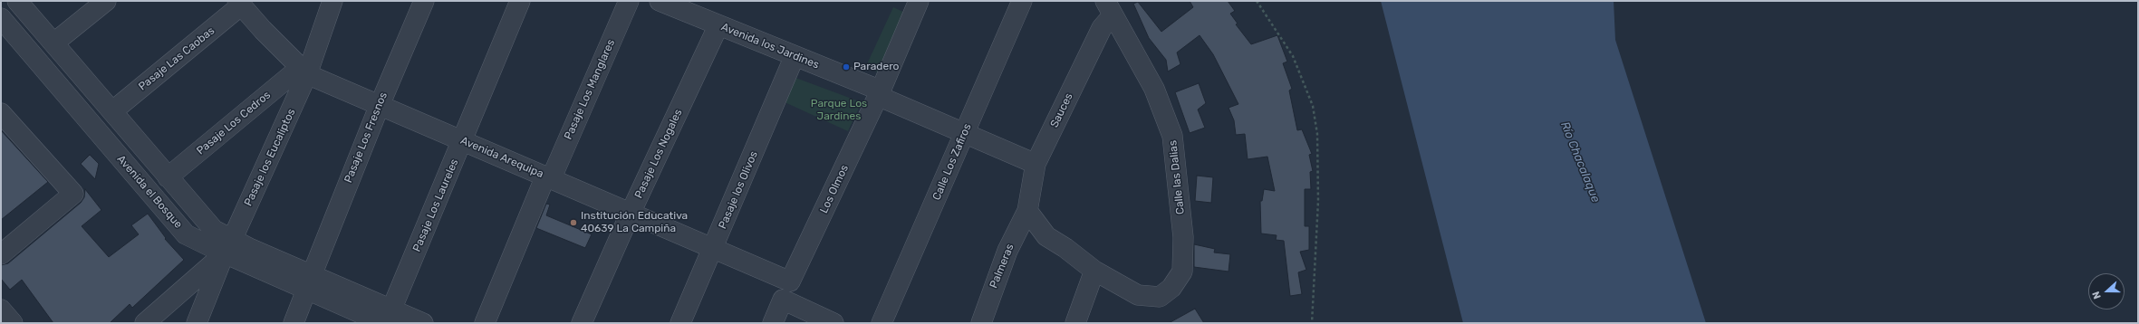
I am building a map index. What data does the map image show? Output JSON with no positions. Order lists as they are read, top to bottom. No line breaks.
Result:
{"streets":{"street":["Avenida los Jardines","Pasaje Las Caobas","Pasaje Los Manglares","Sauces","Pasaje Los Cedros","Pasaje Los Fresnos","Pasaje Los Nogales","Pasaje los Eucaliptos","Avenida Arequipa","Calle Los Zafiros","Calle las Dalias","Los Olmos","Pasaje los Olivos","Avenida el Bosque","Pasaje Los Laureles","Palmeras"]},"crossings":[["Avenida los Jardines","Sauces"],["Avenida los Jardines","Pasaje Los Nogales"],["Avenida los Jardines","Calle Los Zafiros"],["Avenida los Jardines","Los Olmos"],["Avenida los Jardines","Pasaje los Olivos"],["Pasaje Las Caobas","Avenida Arequipa"],["Pasaje Los Manglares","Avenida Arequipa"],["Sauces","Calle las Dalias"],["Sauces","Palmeras"],["Pasaje Los Cedros","Pasaje los Eucaliptos"],["Pasaje Los Cedros","Avenida Arequipa"],["Pasaje Los Fresnos","Avenida Arequipa"],["Pasaje Los Nogales","Avenida Arequipa"],["Pasaje los Eucaliptos","Avenida Arequipa"],["Pasaje los Eucaliptos","Avenida el Bosque"],["Avenida Arequipa","Los Olmos"],["Avenida Arequipa","Pasaje los Olivos"],["Avenida Arequipa","Pasaje Los Laureles"]],"water":["Río Chacalaque"],"parks":["Parque Los Jardines"],"places":["Paradero","Institución Educativa 40639 La Campiña"],"north":"left"}
